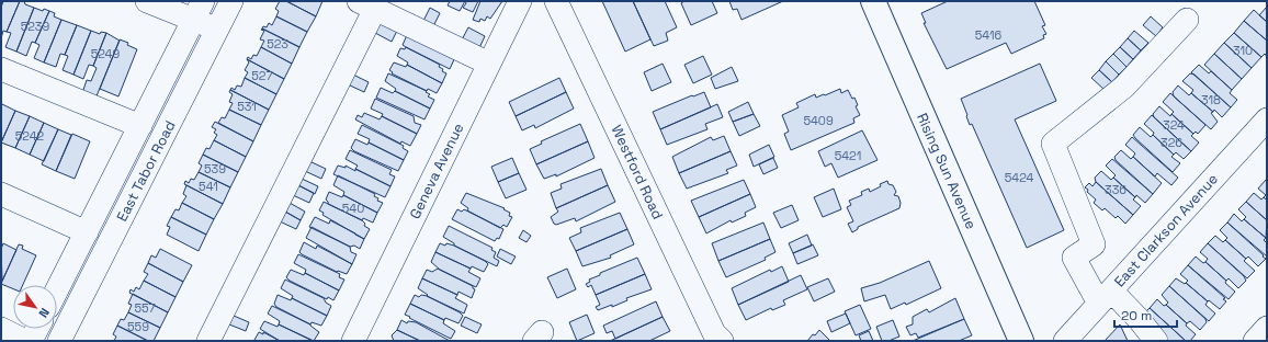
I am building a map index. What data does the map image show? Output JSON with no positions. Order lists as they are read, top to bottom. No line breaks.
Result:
{"streets":{"main road":["Rising Sun Avenue"],"street":["East Tabor Road","Geneva Avenue","Westford Road","East Clarkson Avenue"]},"house_numbers":["5239","5416","523","310","5249","527","318","531","5409","324","5242","326","5421","539","5424","541","336","540","557","559"],"scale_bar":"20 m","north":"bottom right"}
